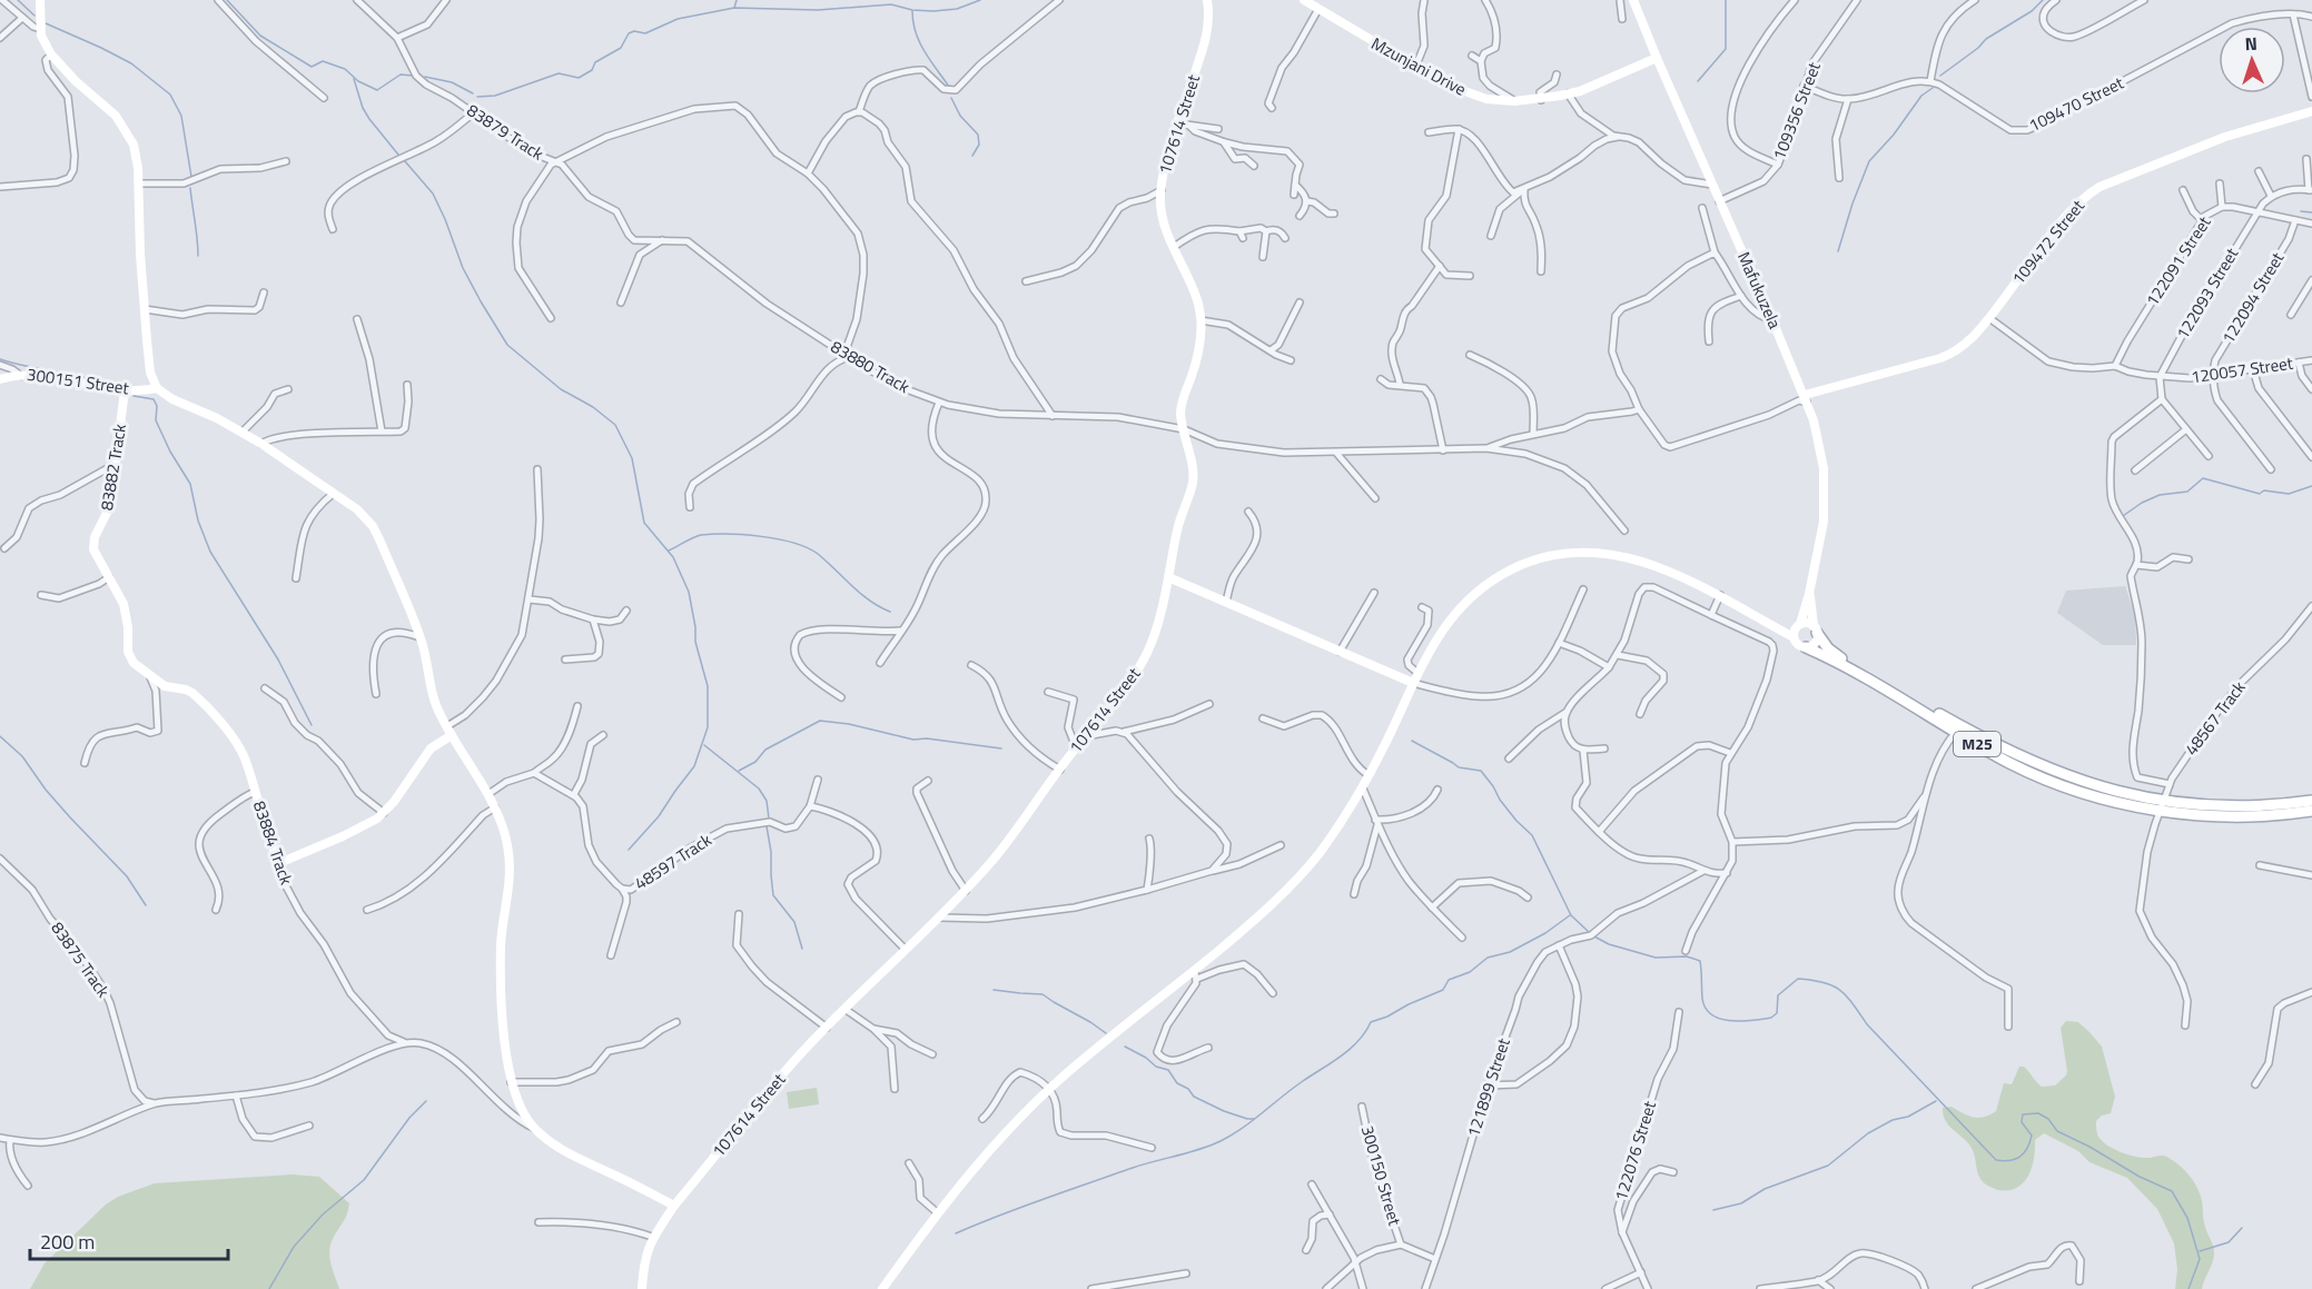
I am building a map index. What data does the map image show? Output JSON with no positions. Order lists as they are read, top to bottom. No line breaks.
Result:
{"streets":{"main road":["M25"],"street":["Mzunjani Drive","109470 Street","109356 Street","107614 Street","83879 Track","109472 Street","122091 Street","Mafukuzela","122093 Street","122094 Street","83880 Track","120057 Street","300151 Street","83882 Track","48567 Track","83884 Track","48597 Track","83875 Track","121899 Street","122076 Street","300150 Street"]},"crossings":[["Mzunjani Drive","Mafukuzela"],["109356 Street","Mafukuzela"],["107614 Street","83880 Track"],["83879 Track","83880 Track"],["109472 Street","Mafukuzela"],["109472 Street","120057 Street"],["122091 Street","122093 Street"],["122091 Street","122094 Street"],["122091 Street","120057 Street"],["122093 Street","120057 Street"],["122094 Street","120057 Street"],["300151 Street","83882 Track"],["83882 Track","83884 Track"],["48567 Track","M25"]],"scale_bar":"200 m","north":"top"}
